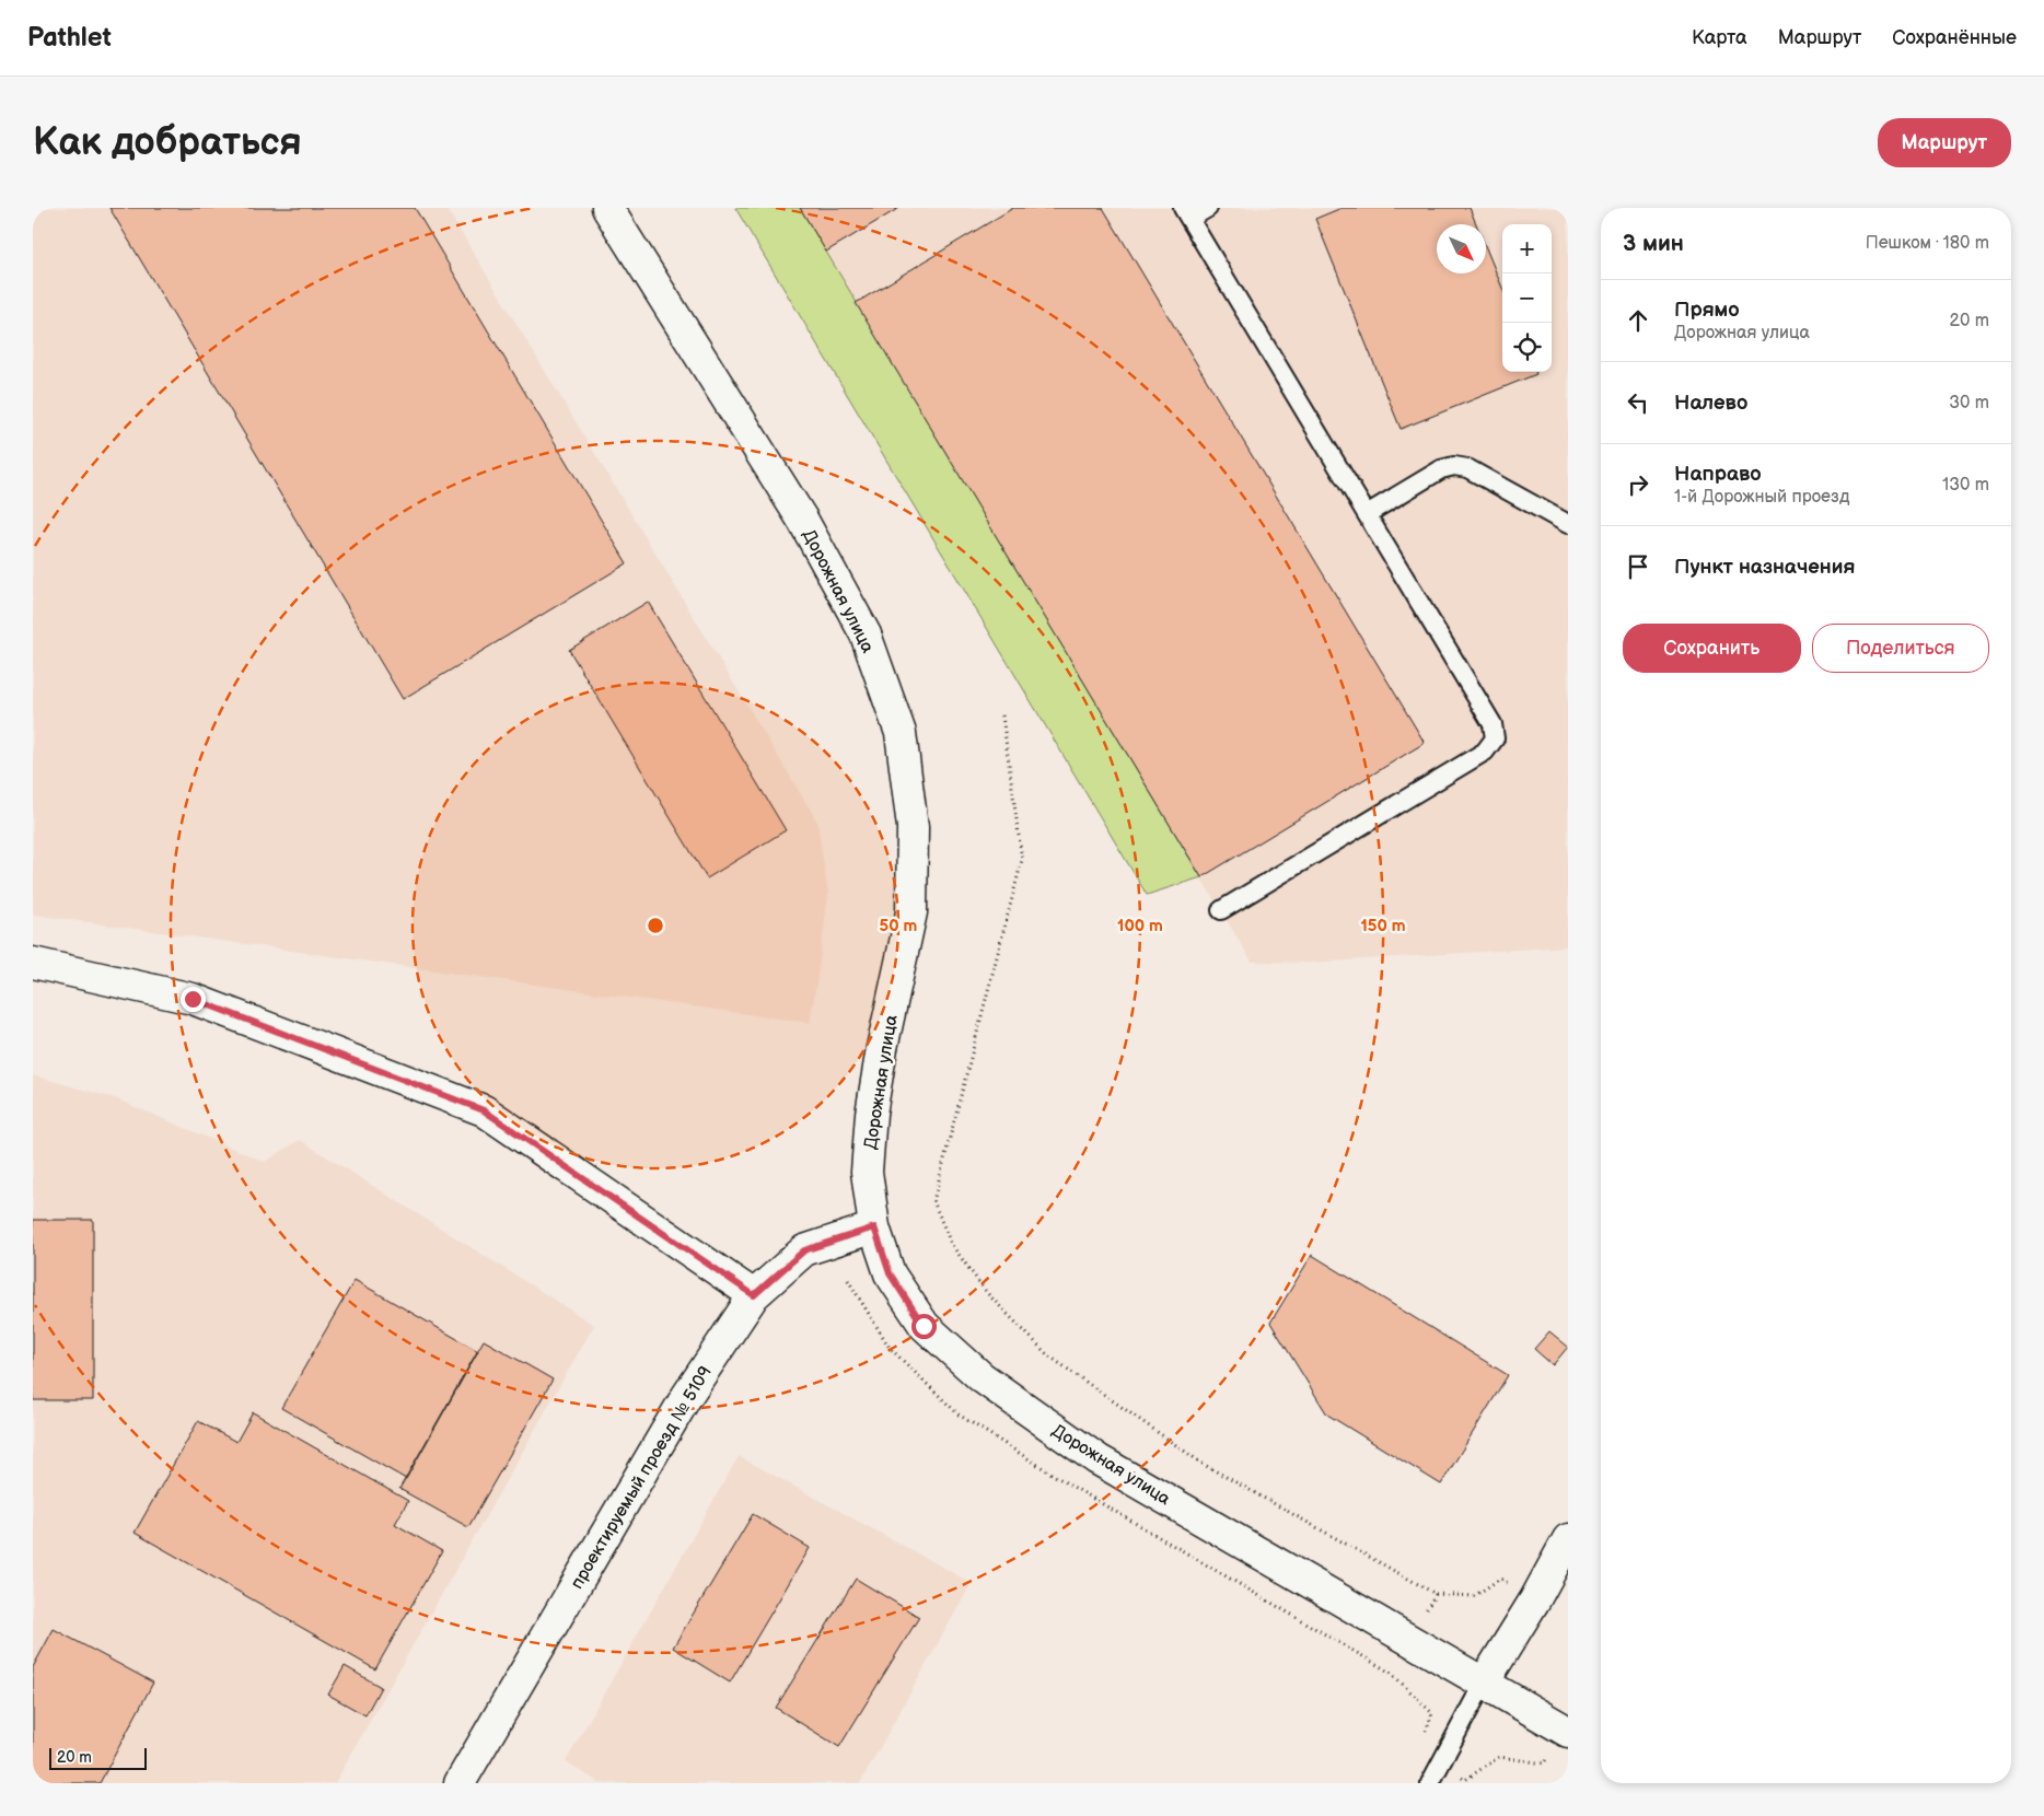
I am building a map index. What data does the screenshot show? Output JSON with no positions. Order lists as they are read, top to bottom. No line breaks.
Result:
{"streets":{"main road":["Дорожная улица","проектируемый проезд № 5109"]},"crossings":[["Дорожная улица","проектируемый проезд № 5109"]],"scale_bar":"20 m","north":"bottom right","page":{"header":"Pathlet","nav":["Карта","Маршрут","Сохранённые"],"buttons":["Маршрут",["Сохранить","Поделиться"]],"title":"Как добраться","heading":["3 мин","Пешком · 180 m"],"map_buttons":["+","−"],"list":[["Прямо","Дорожная улица","20 m"],["Налево","30 m"],["Направо","1-й Дорожный проезд","130 m"],"Пункт назначения"],"scale":"20 m"},"rings":["50 m","100 m","150 m"]}
